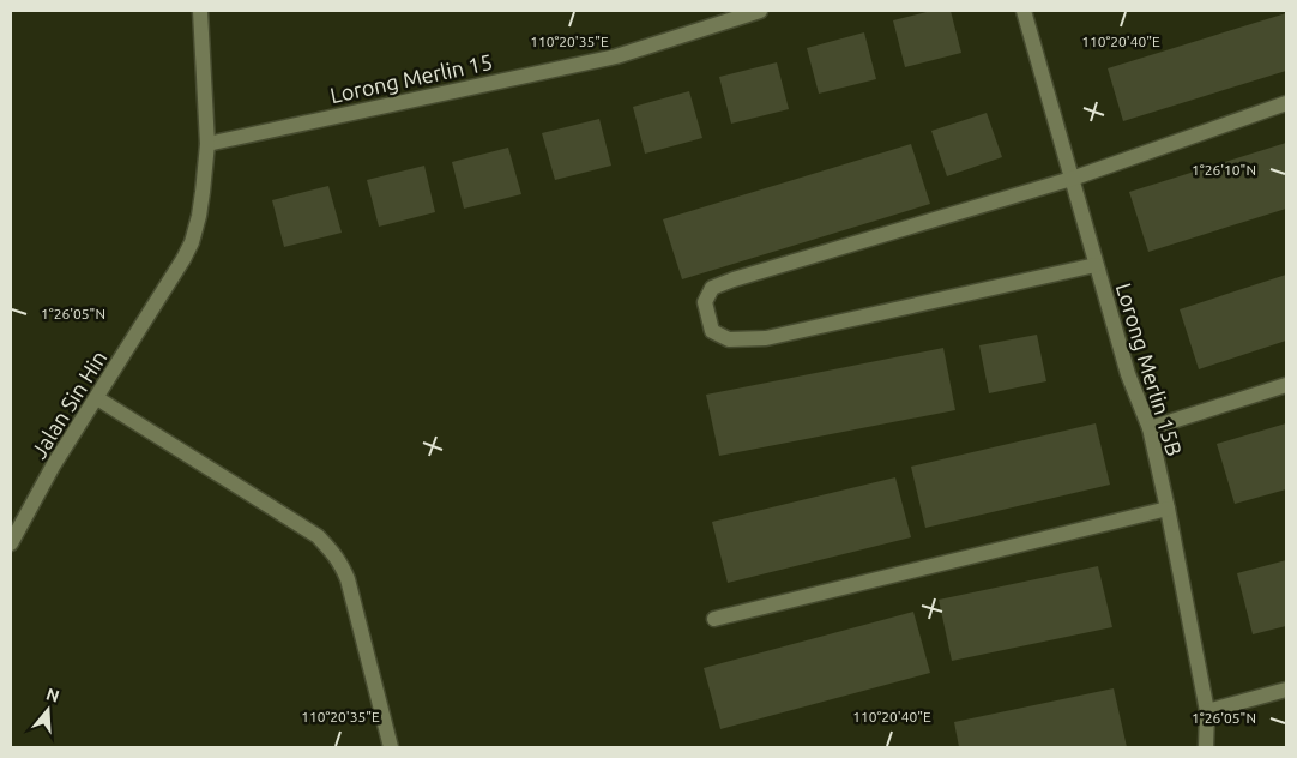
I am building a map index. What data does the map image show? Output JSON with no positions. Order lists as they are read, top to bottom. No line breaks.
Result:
{"streets":{"street":["Lorong Merlin 15","Lorong Merlin 15B","Jalan Sin Hin"]},"crossings":[["Lorong Merlin 15","Jalan Sin Hin"]],"north":"top","coordinates":["110°20'35\"E","110°20'40\"E","1°26'10\"N","1°26'05\"N"]}
